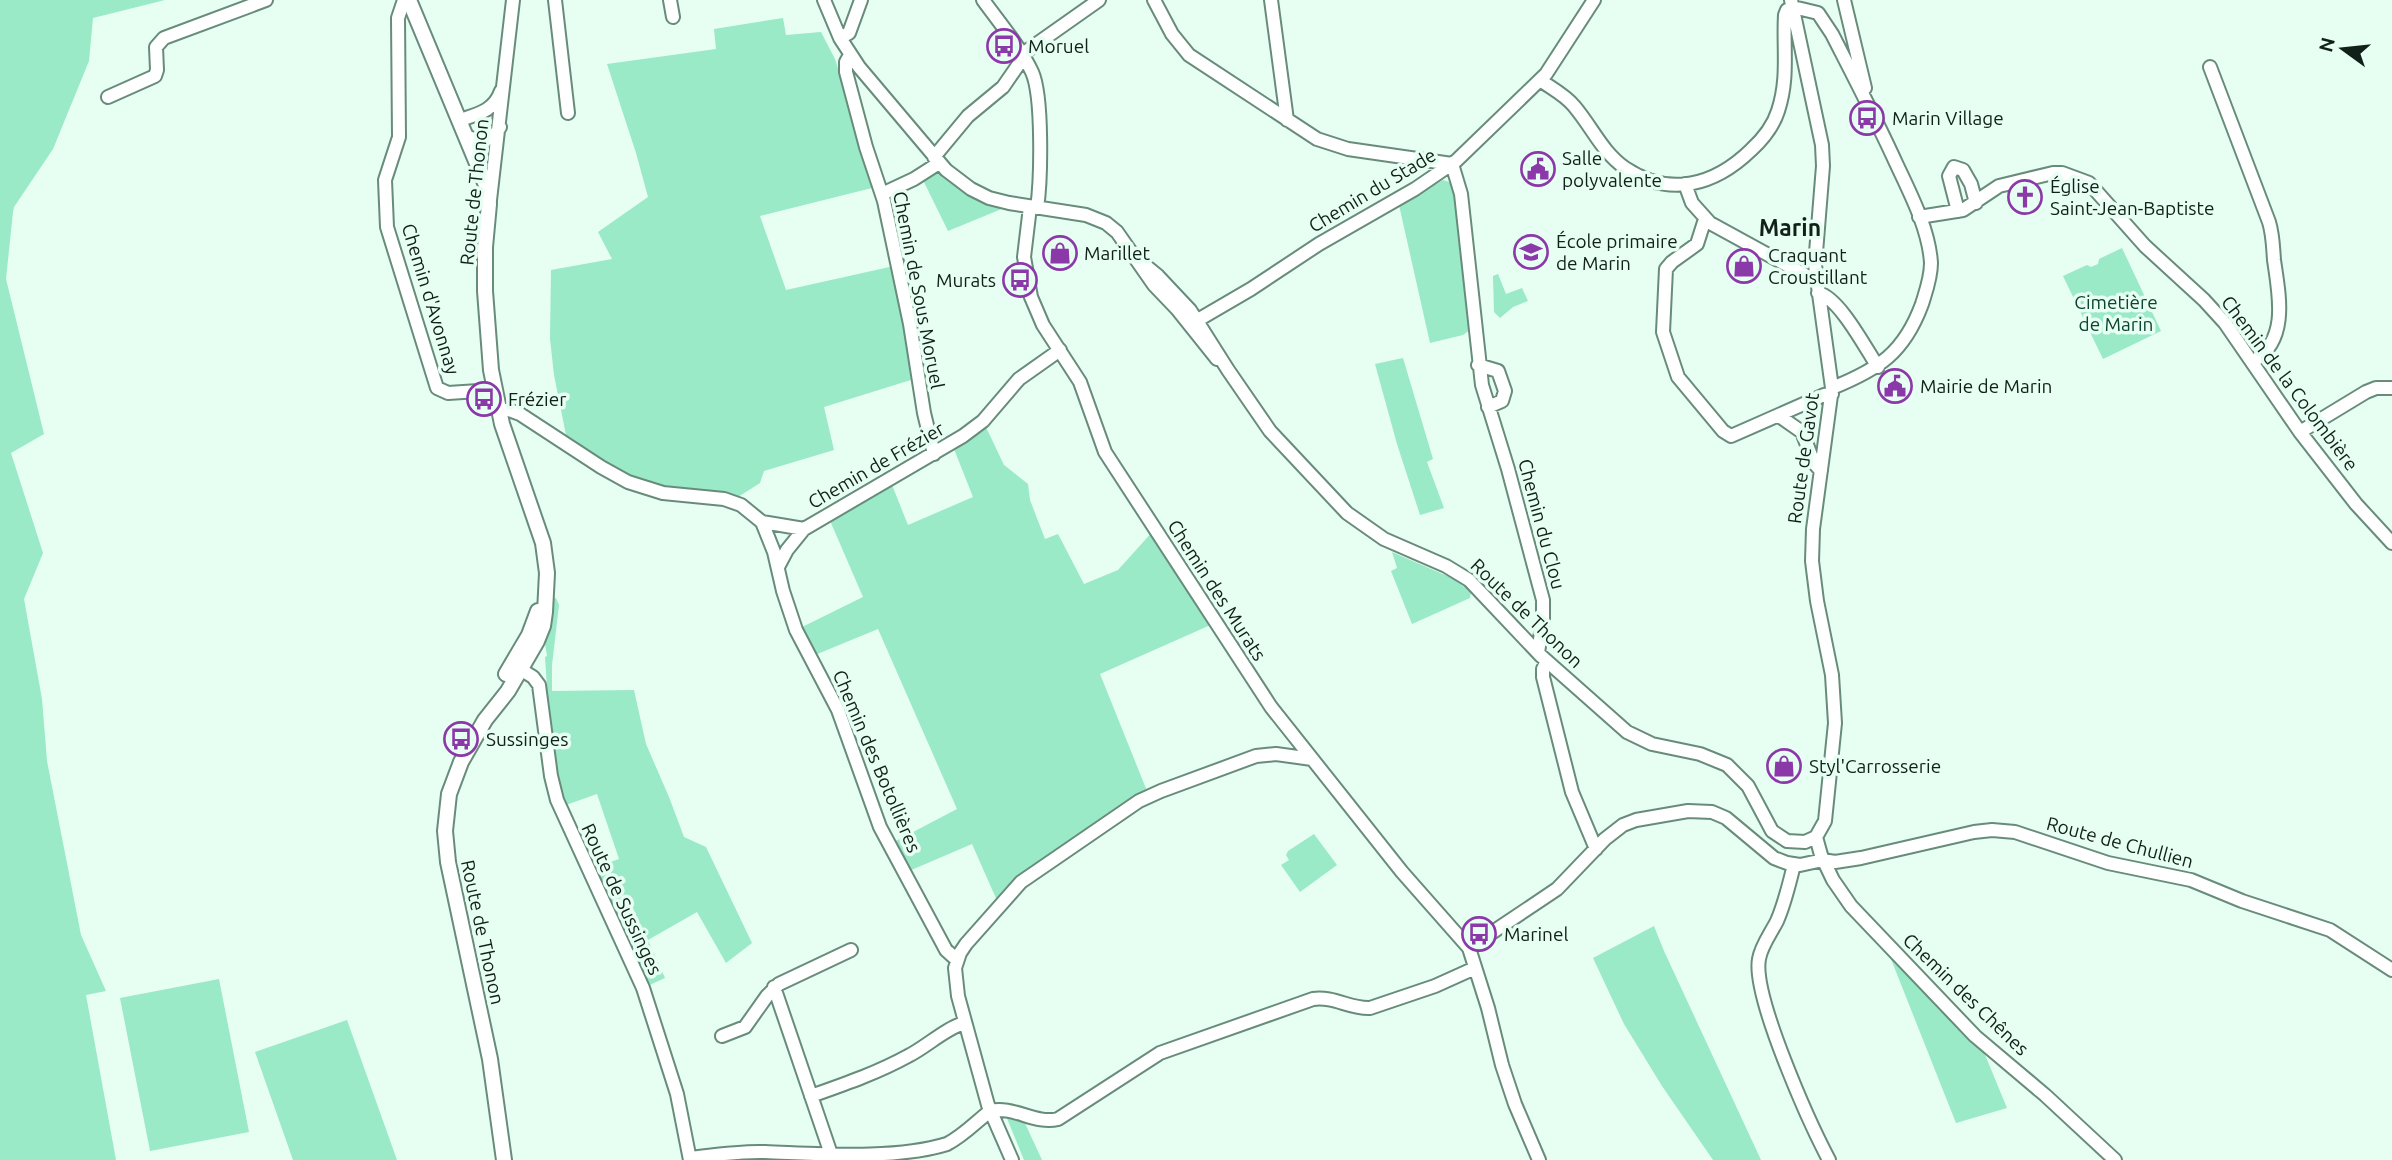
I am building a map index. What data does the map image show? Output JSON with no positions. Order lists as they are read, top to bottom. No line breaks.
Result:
{"streets":{"main road":["Route de Thonon"],"street":["Chemin du Stade","Chemin de Sous Moruel","Chemin d'Avonnay","Chemin de la Colombière","Route de Gavot","Chemin de Frézier","Chemin du Clou","Chemin des Murats","Chemin des Botollières","Route de Chullien","Route de Sussinges","Chemin des Chênes"]},"crossings":[["Chemin du Stade","Route de Thonon"],["Chemin du Stade","Chemin du Clou"],["Route de Thonon","Chemin de Sous Moruel"],["Route de Thonon","Chemin d'Avonnay"],["Route de Thonon","Route de Gavot"],["Route de Thonon","Chemin de Frézier"],["Route de Thonon","Chemin du Clou"],["Route de Thonon","Chemin des Murats"],["Route de Thonon","Route de Sussinges"],["Route de Thonon","Chemin des Chênes"],["Chemin de Sous Moruel","Chemin de Frézier"],["Route de Gavot","Chemin des Chênes"],["Chemin de Frézier","Chemin des Murats"],["Chemin de Frézier","Chemin des Botollières"],["Route de Chullien","Chemin des Chênes"]],"districts":["Marin"],"parks":["Cimetière de Marin"],"places":{"bus stop":["Moruel","Marin Village","Murats","Frézier","Sussinges","Marinel"],"public building":["Salle polyvalente","Mairie de Marin"],"church":["Église Saint-Jean-Baptiste"],"school or university":["École primaire de Marin"],"shop":["Marillet","Craquant Croustillant","Styl'Carrosserie"]},"north":"left"}
